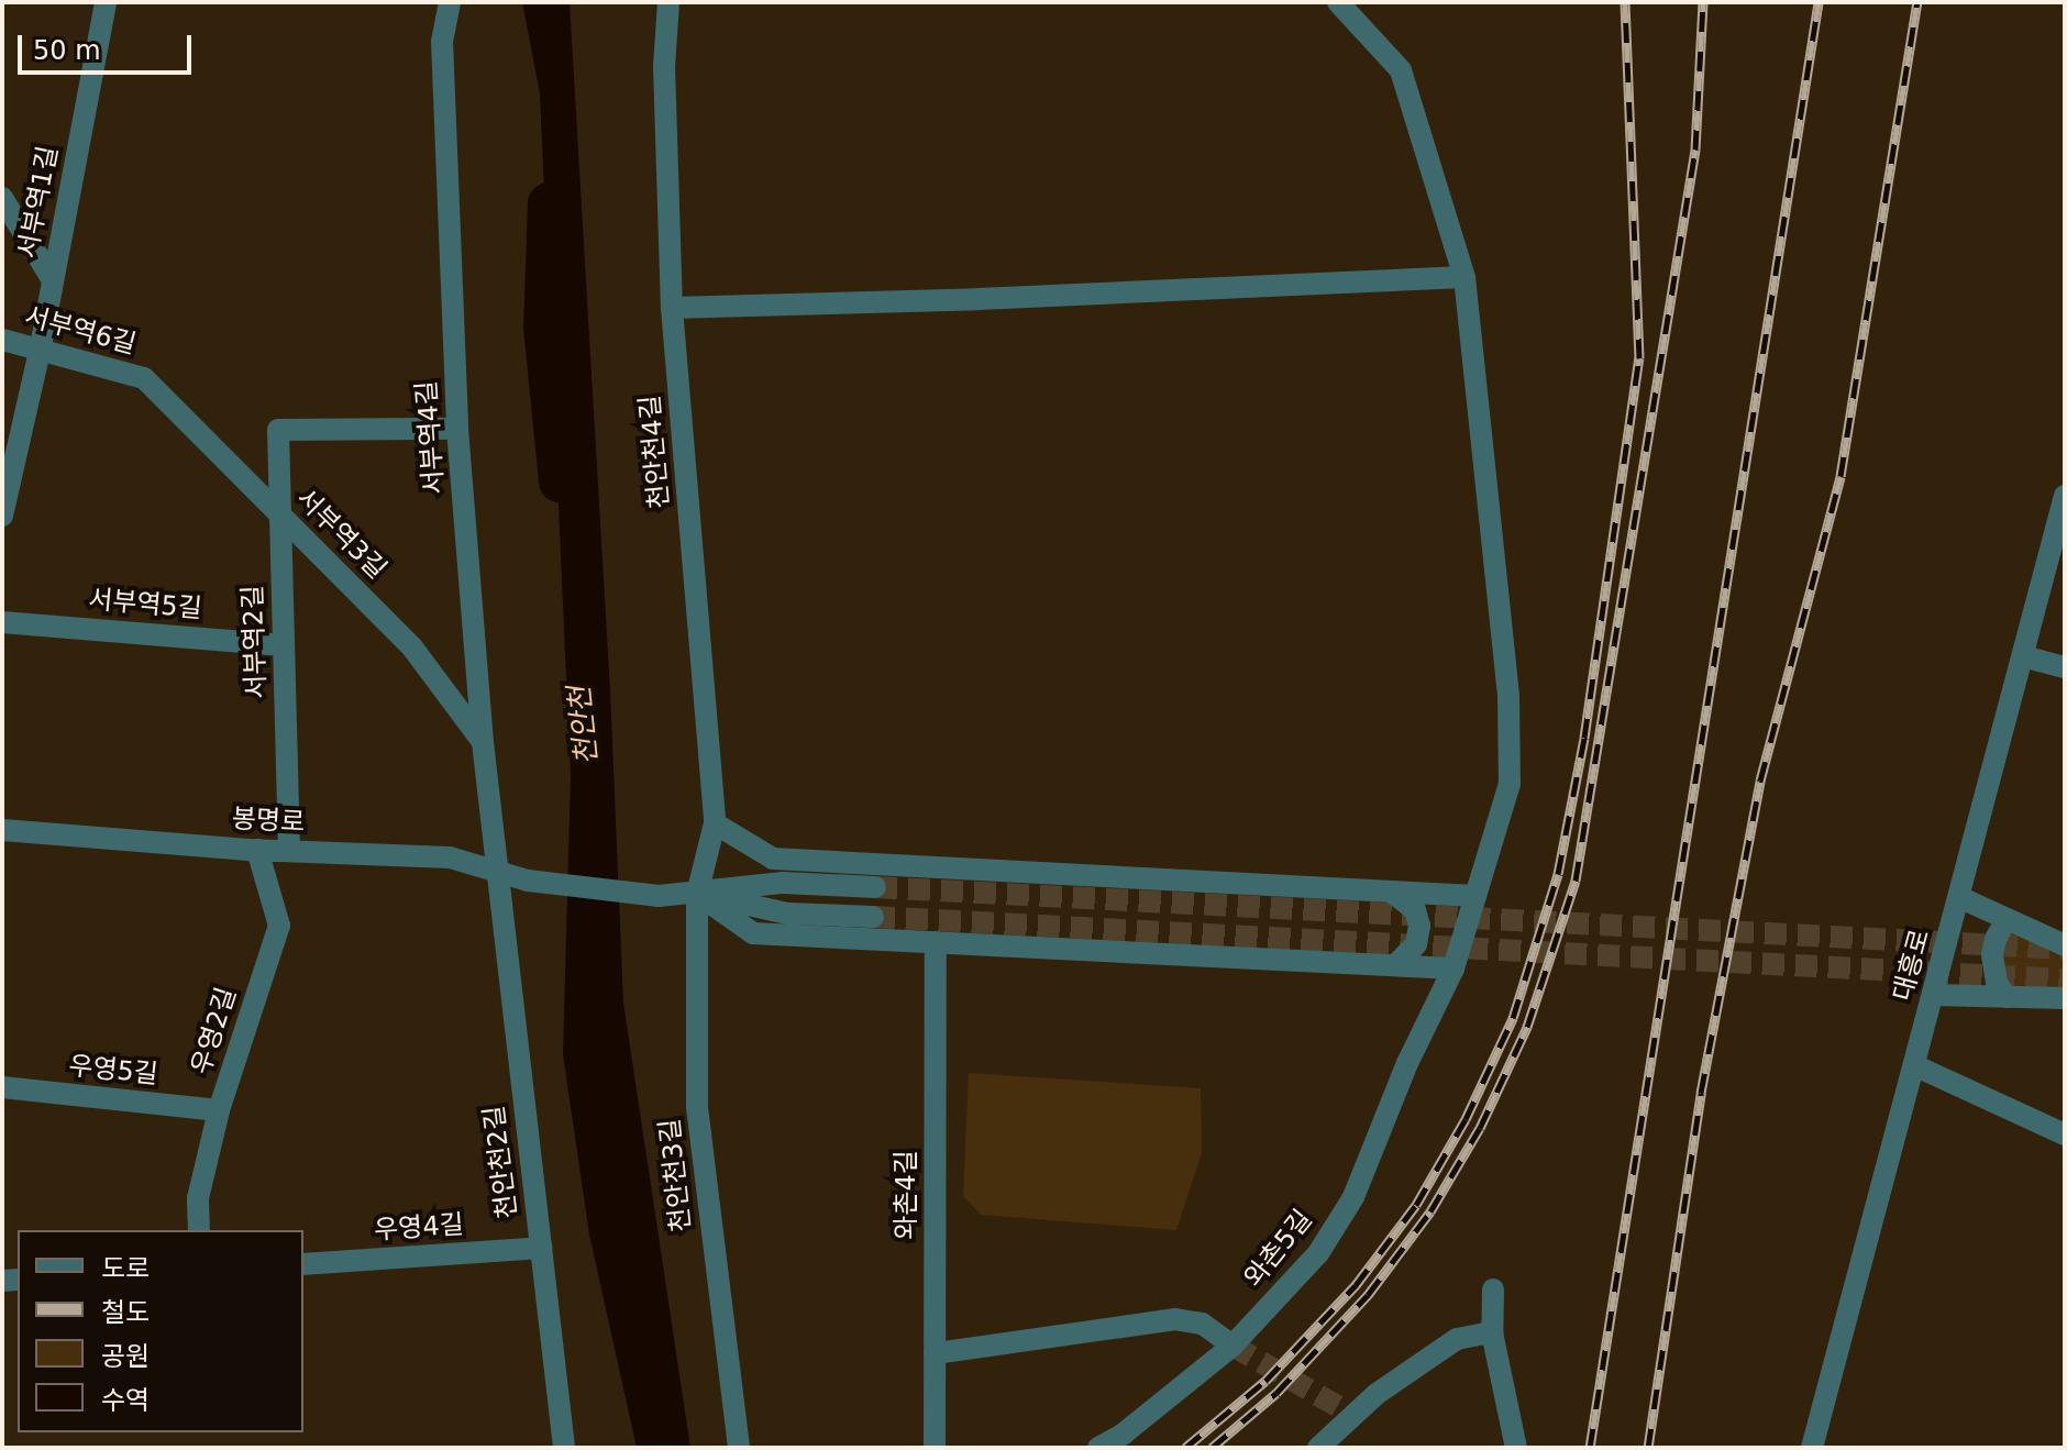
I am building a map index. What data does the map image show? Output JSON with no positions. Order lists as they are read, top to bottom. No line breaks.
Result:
{"streets":{"street":["서부역1길","서부역6길","서부역4길","천안천4길","서부역3길","서부역5길","서부역2길","봉명로","대흥로","우영2길","우영5길","천안천2길","천안천3길","와촌4길","우영4길","와촌5길"]},"crossings":[["서부역1길","서부역6길"],["서부역6길","서부역3길"],["서부역4길","서부역3길"],["서부역4길","서부역2길"],["서부역4길","봉명로"],["서부역4길","천안천2길"],["천안천4길","봉명로"],["천안천4길","천안천3길"],["서부역3길","서부역2길"],["서부역5길","서부역2길"],["서부역2길","봉명로"],["봉명로","우영2길"],["봉명로","천안천2길"],["봉명로","천안천3길"],["우영2길","우영5길"],["천안천2길","우영4길"]],"water":["천안천"],"legend":["도로","철도","공원","수역"],"scale_bar":"50 m"}
